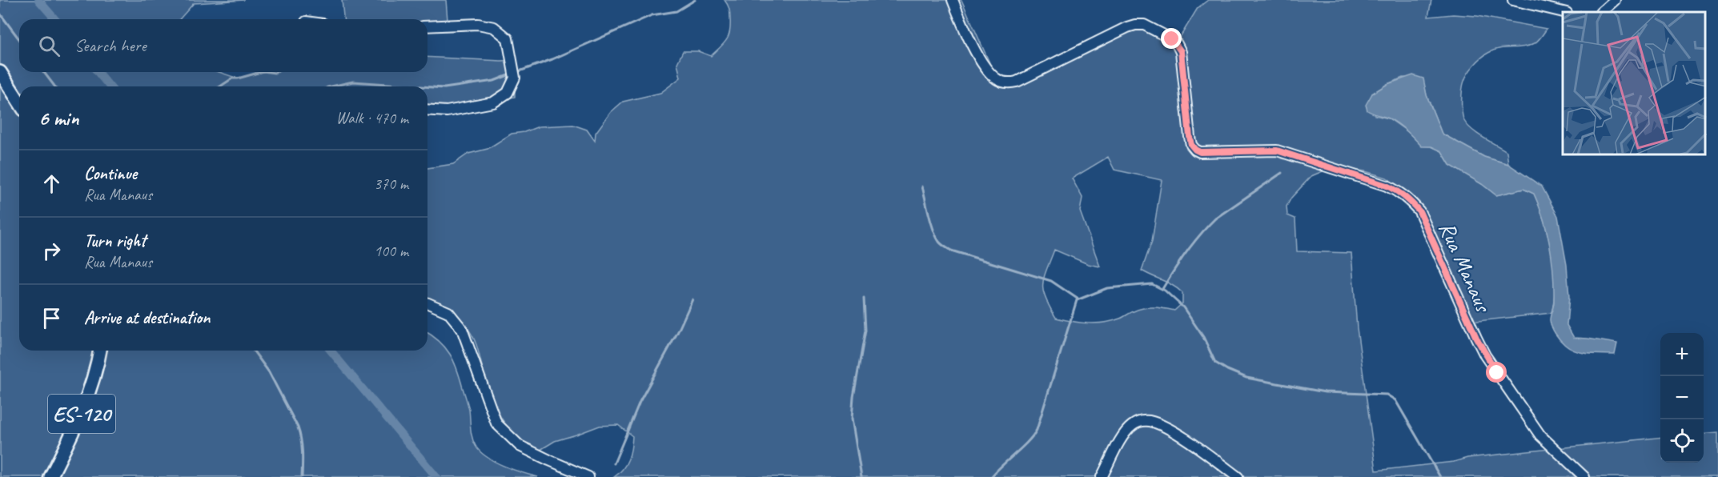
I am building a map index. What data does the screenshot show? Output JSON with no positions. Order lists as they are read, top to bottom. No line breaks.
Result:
{"streets":{"main road":["ES-120"],"street":["Rua Manaus"]},"page":{"search":"Search here","heading":["6 min","Walk · 470 m"],"list":[["Continue","Rua Manaus","370 m"],["Turn right","Rua Manaus","100 m"],"Arrive at destination"],"map_buttons":["+","−"]}}
